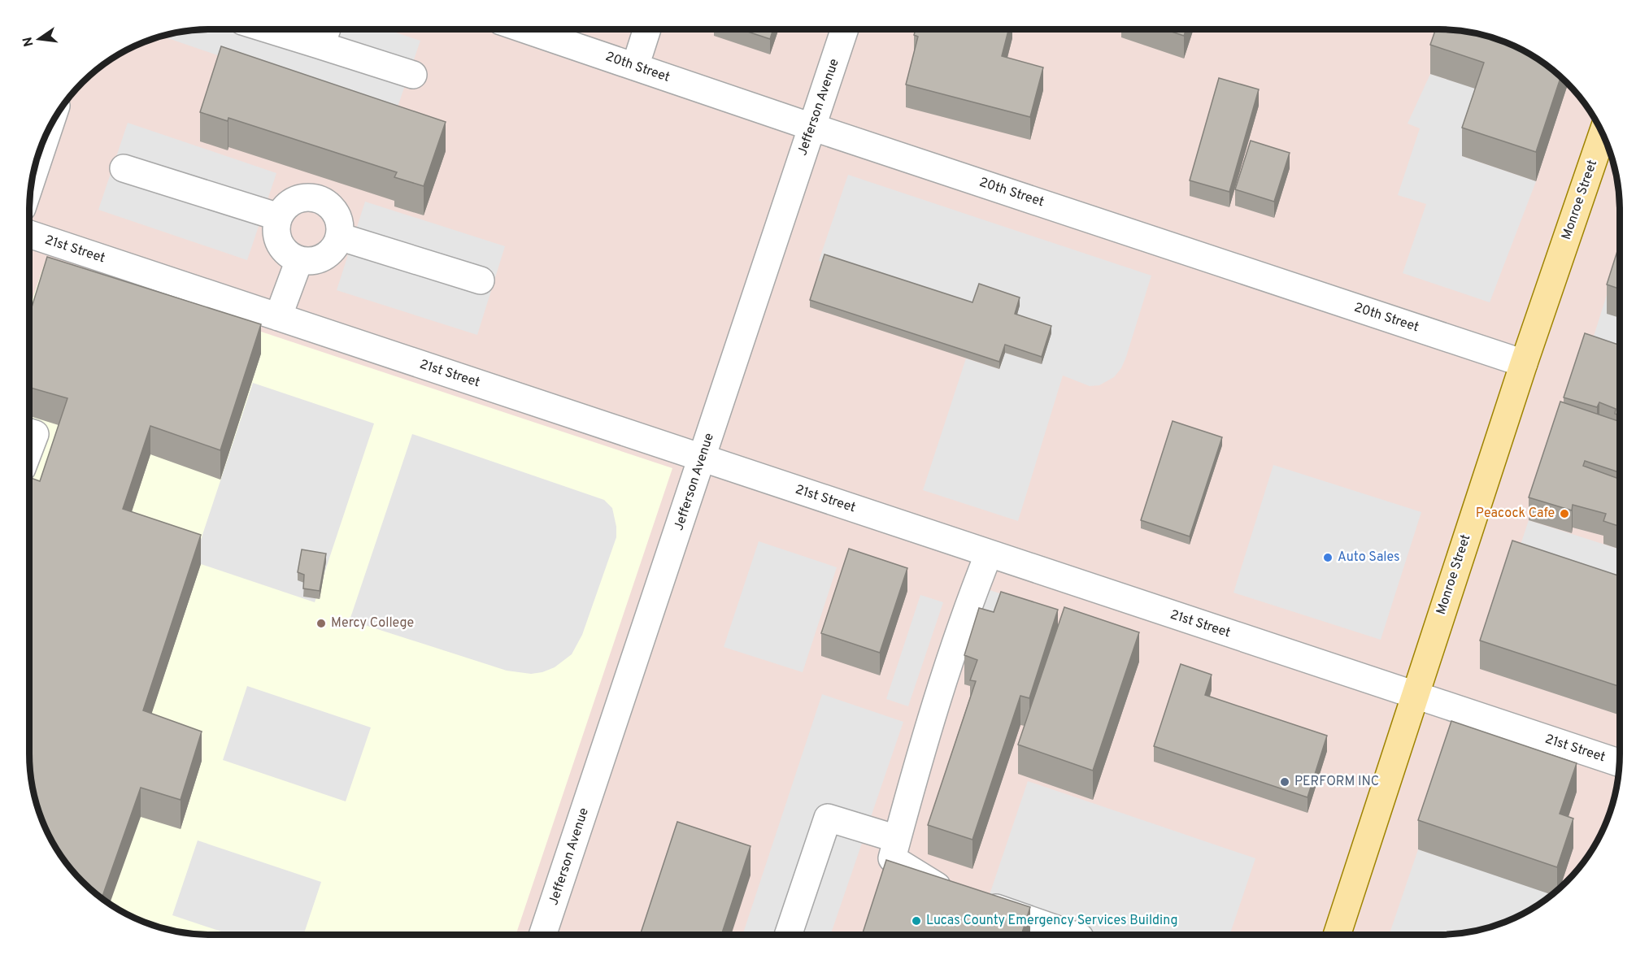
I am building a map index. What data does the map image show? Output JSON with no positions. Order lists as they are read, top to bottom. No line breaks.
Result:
{"streets":{"main road":["Monroe Street"],"street":["20th Street","Jefferson Avenue","21st Street"]},"crossings":[["20th Street","Jefferson Avenue"],["20th Street","Monroe Street"],["Jefferson Avenue","21st Street"],["Monroe Street","21st Street"]],"places":["Peacock Cafe","Auto Sales","Mercy College","PERFORM INC","Lucas County Emergency Services Building"],"north":"left"}
